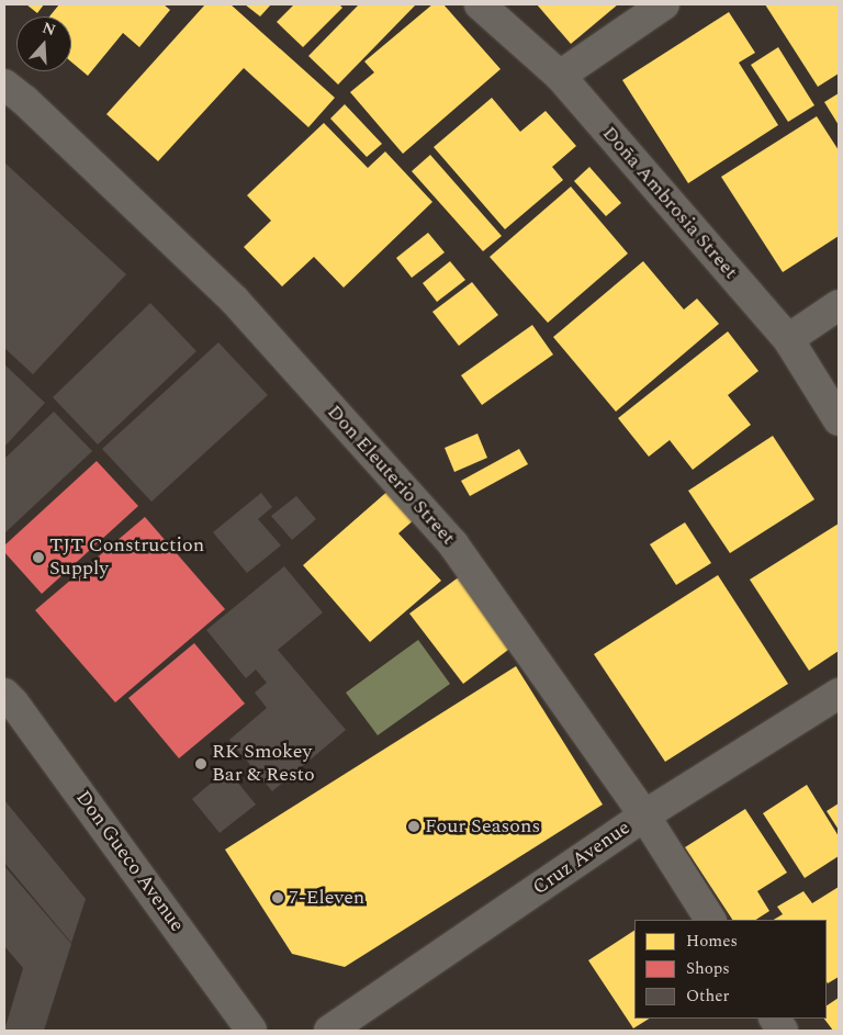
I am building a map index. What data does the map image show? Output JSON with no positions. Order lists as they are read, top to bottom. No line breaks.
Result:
{"streets":{"street":["Doña Ambrosia Street","Don Eleuterio Street","Cruz Avenue","Don Gueco Avenue"]},"crossings":[["Don Eleuterio Street","Cruz Avenue"]],"places":["TJT Construction Supply","RK Smokey Bar & Resto","Four Seasons","7-Eleven"],"legend":["Homes","Shops","Other"],"north":"top"}
